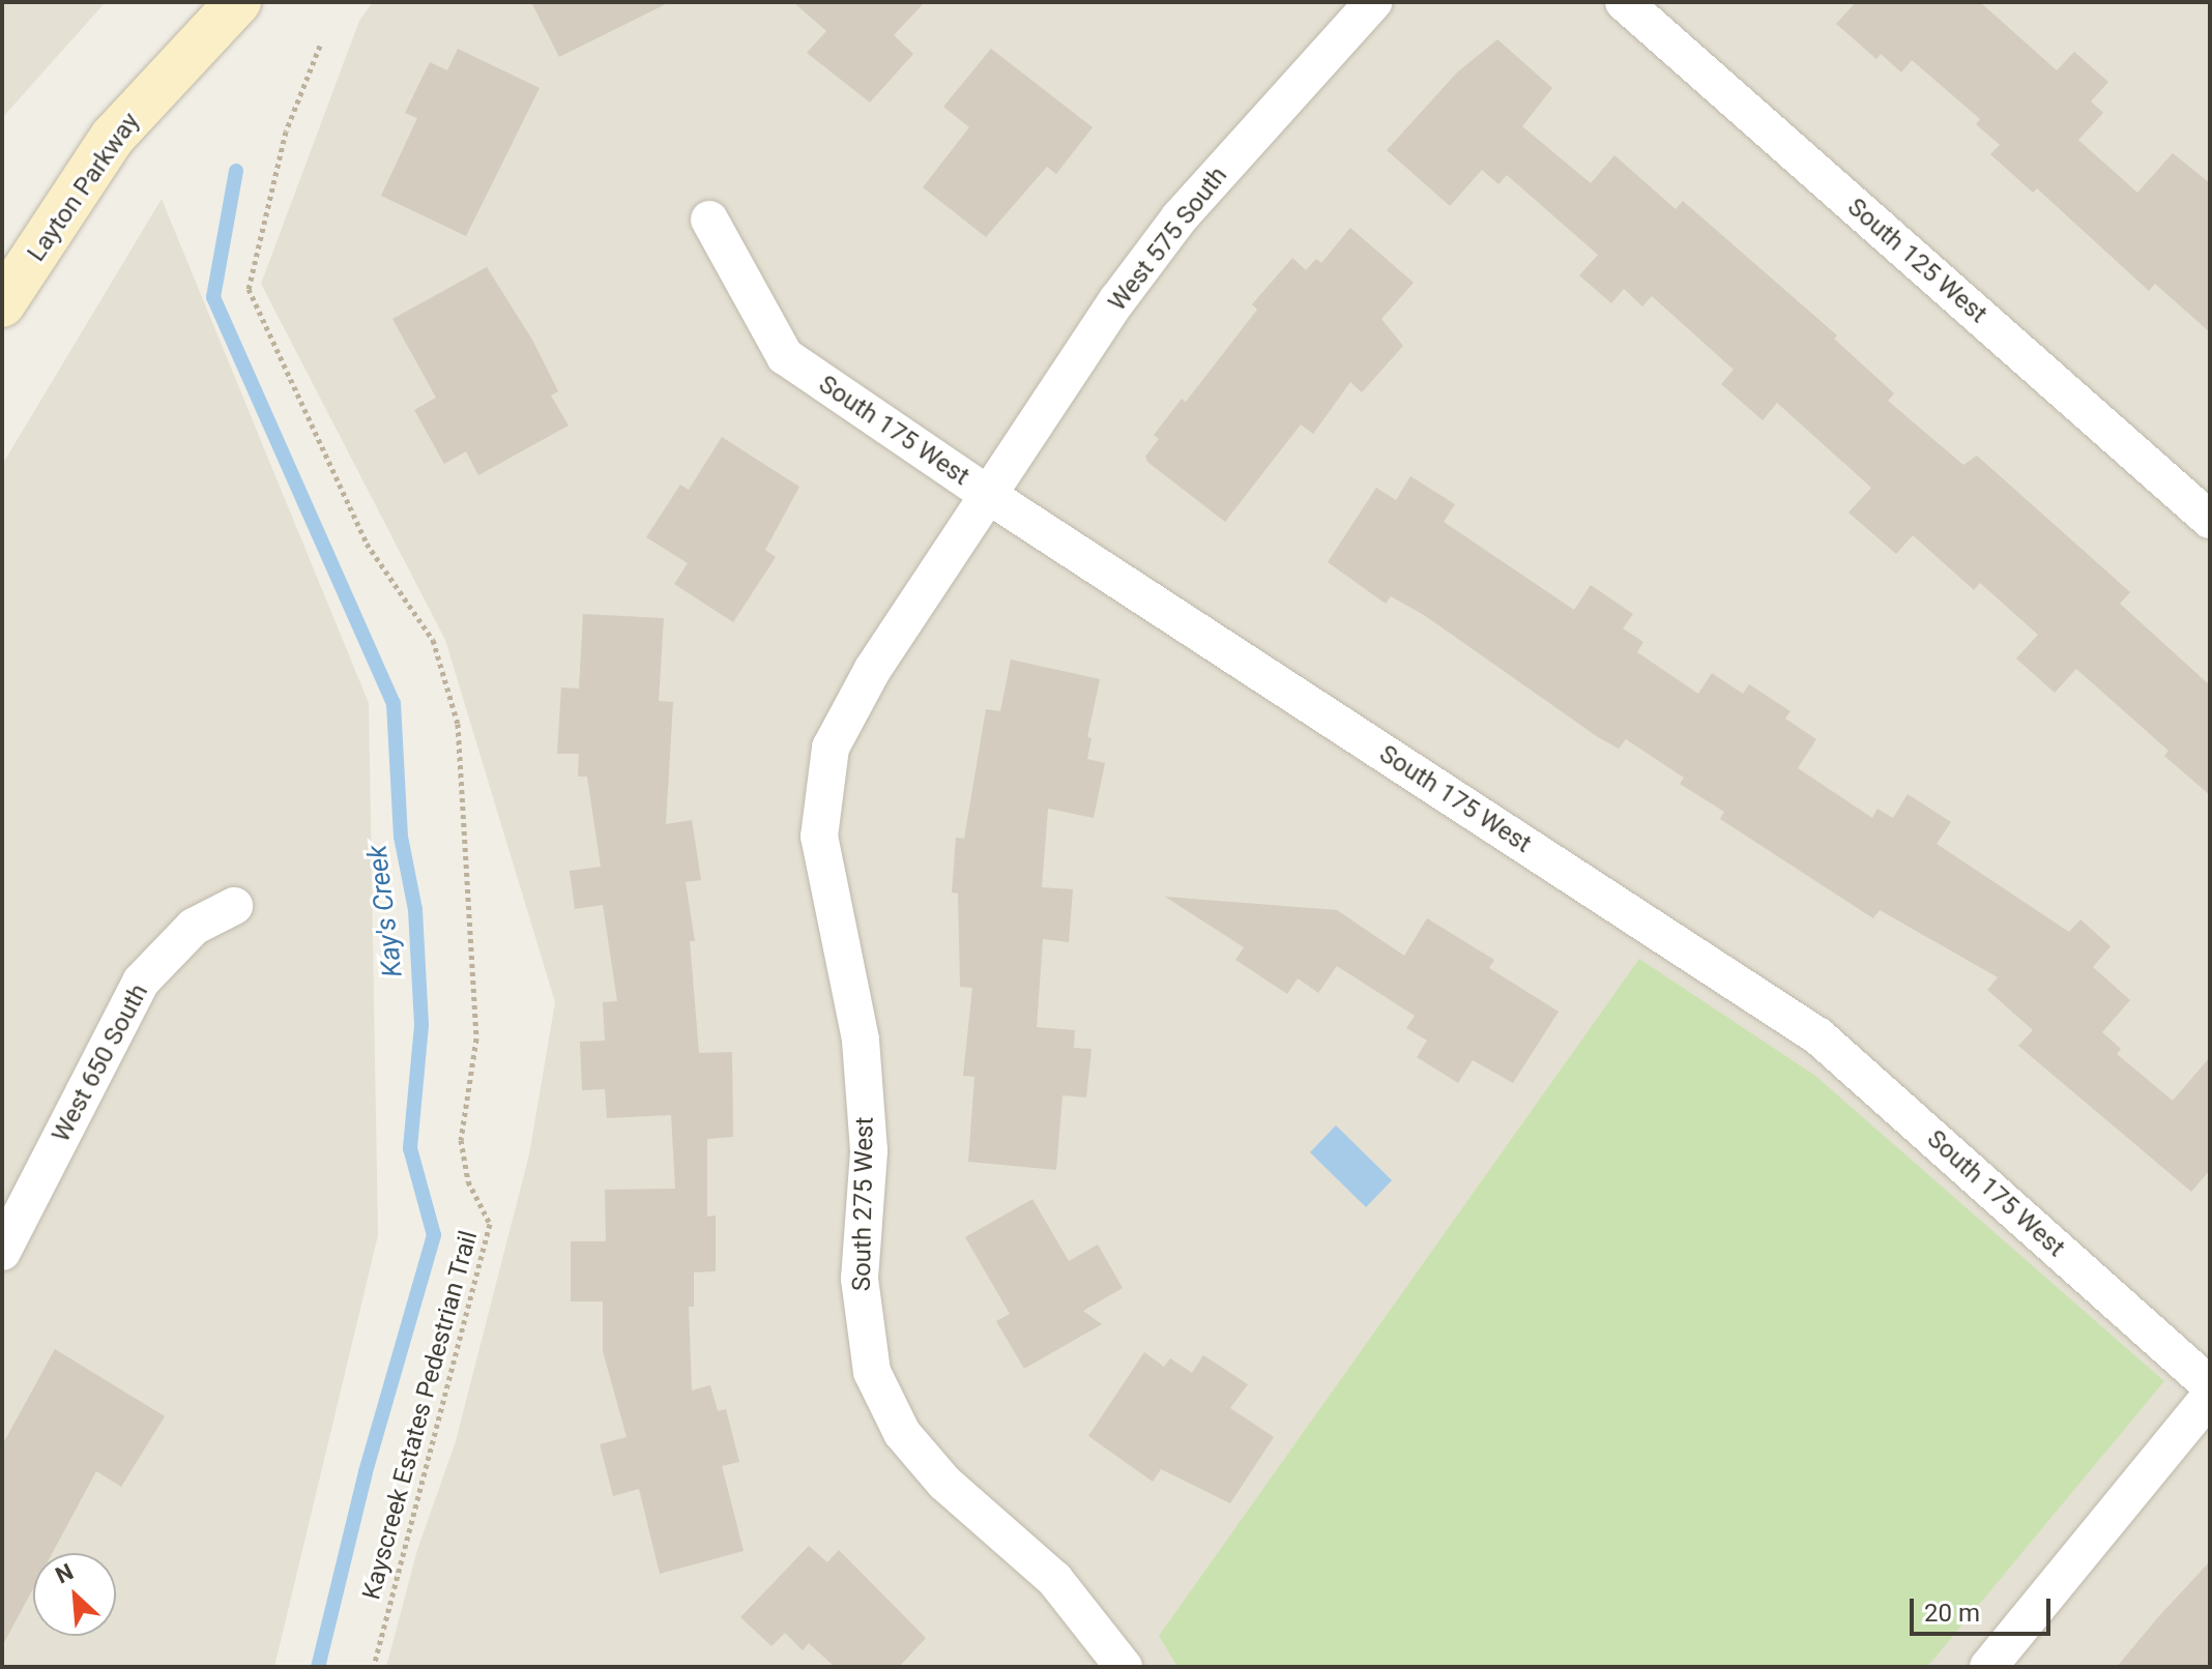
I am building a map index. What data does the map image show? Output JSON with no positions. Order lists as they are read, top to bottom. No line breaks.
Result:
{"streets":{"main road":["Layton Parkway"],"street":["West 575 South","South 125 West","South 175 West","West 650 South","South 275 West"],"path":["Kayscreek Estates Pedestrian Trail"]},"crossings":[["West 575 South","South 175 West"],["West 575 South","South 275 West"],["South 175 West","South 275 West"]],"water":["Kay's Creek"],"scale_bar":"20 m","north":"top left"}
